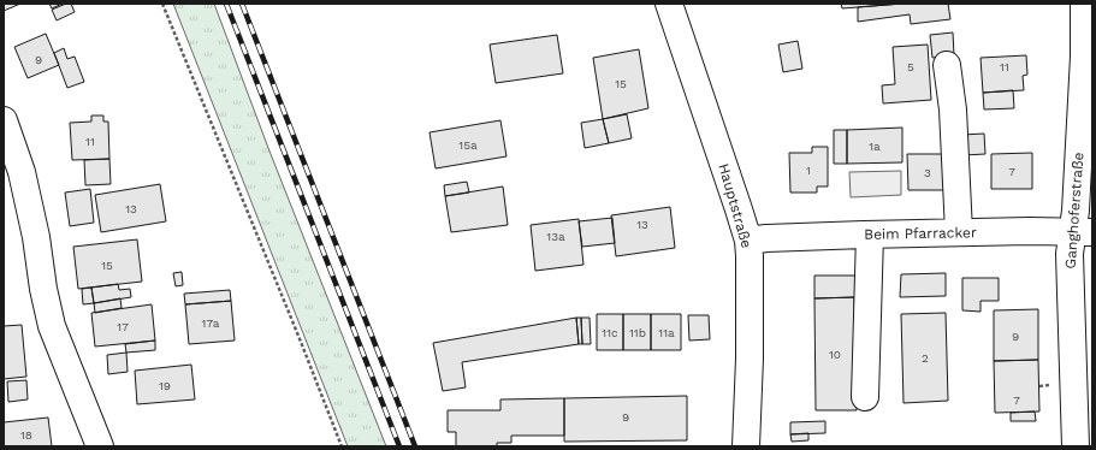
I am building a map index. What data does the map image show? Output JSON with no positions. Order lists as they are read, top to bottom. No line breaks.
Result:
{"streets":{"street":["Hauptstraße","Ganghoferstraße","Beim Pfarracker"]},"crossings":[["Hauptstraße","Beim Pfarracker"],["Ganghoferstraße","Beim Pfarracker"]],"house_numbers":["9","5","11","15","11","15a","1a","1","7","3","13","13","13a","15","17a","17","11c","11b","11a","9","10","2","19","7","9","18"]}
